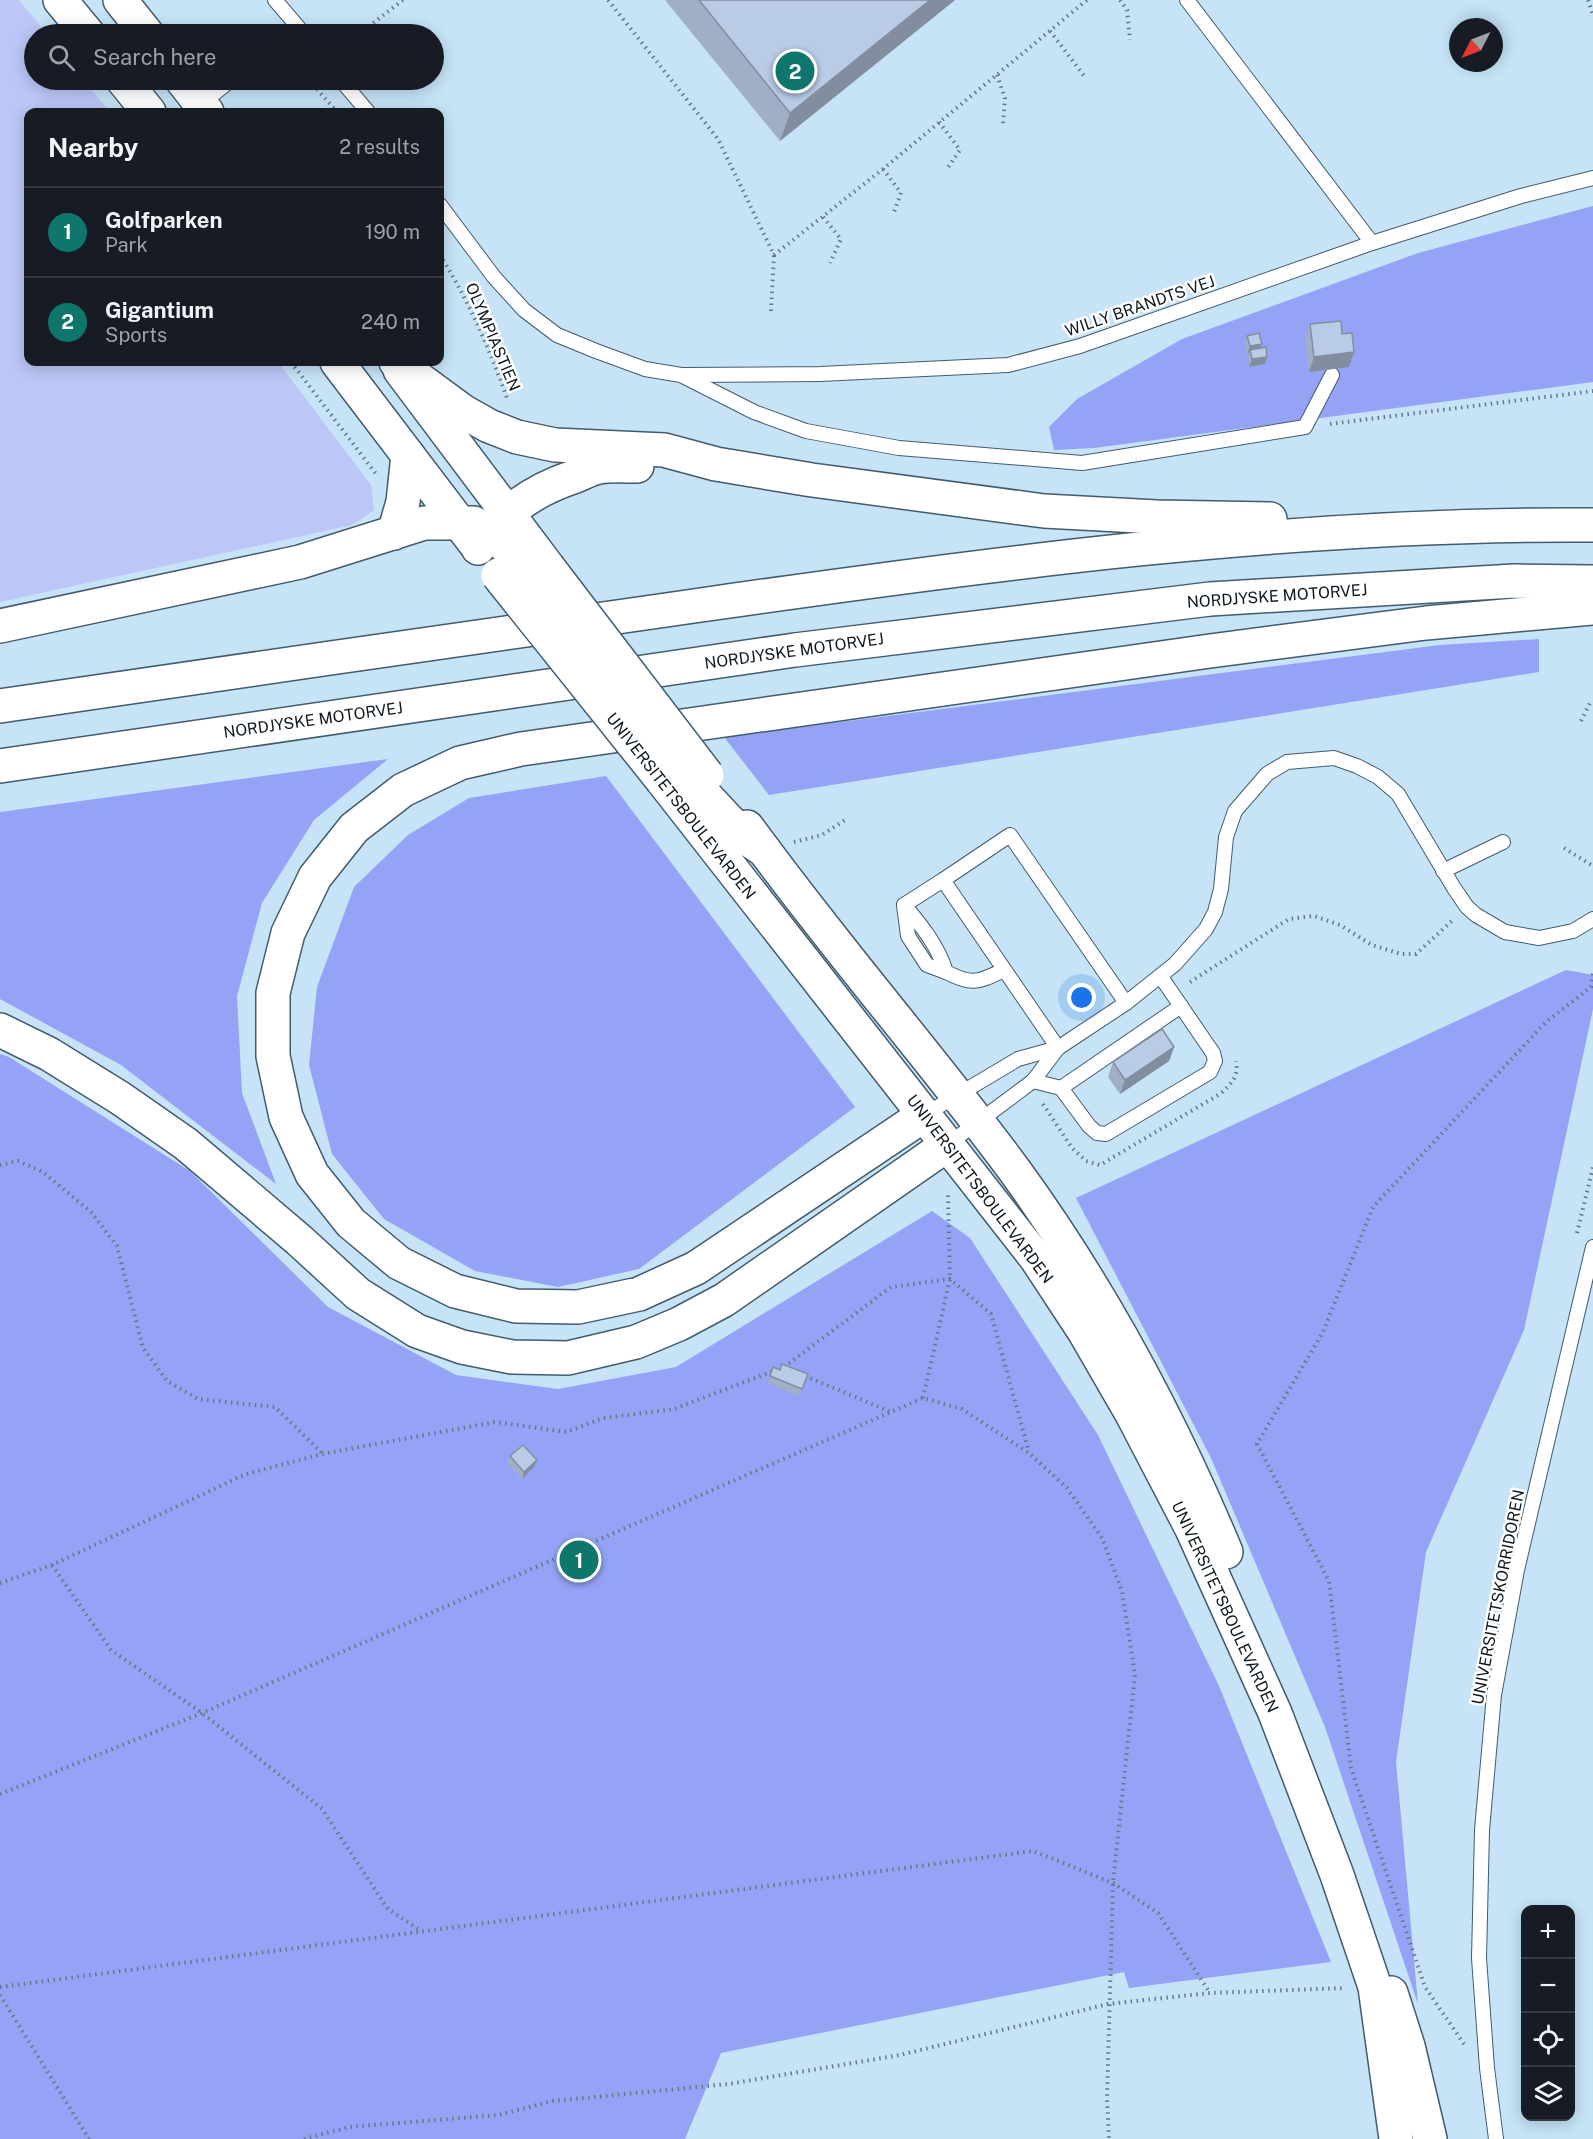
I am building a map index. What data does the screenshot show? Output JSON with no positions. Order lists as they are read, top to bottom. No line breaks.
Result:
{"streets":{"main road":["NORDJYSKE MOTORVEJ","UNIVERSITETSBOULEVARDEN"],"lane":["WILLY BRANDTS VEJ","UNIVERSITETSKORRIDOREN"],"path":["OLYMPIASTIEN"]},"north":"bottom left","page":{"search":"Search here","pins":["2","1"],"heading":["Nearby","2 results"],"list":[{"mark":"1","name":"Golfparken","note":"Park","value":"190 m"},{"mark":"2","name":"Gigantium","note":"Sports","value":"240 m"}],"map_buttons":["+","−"]}}
